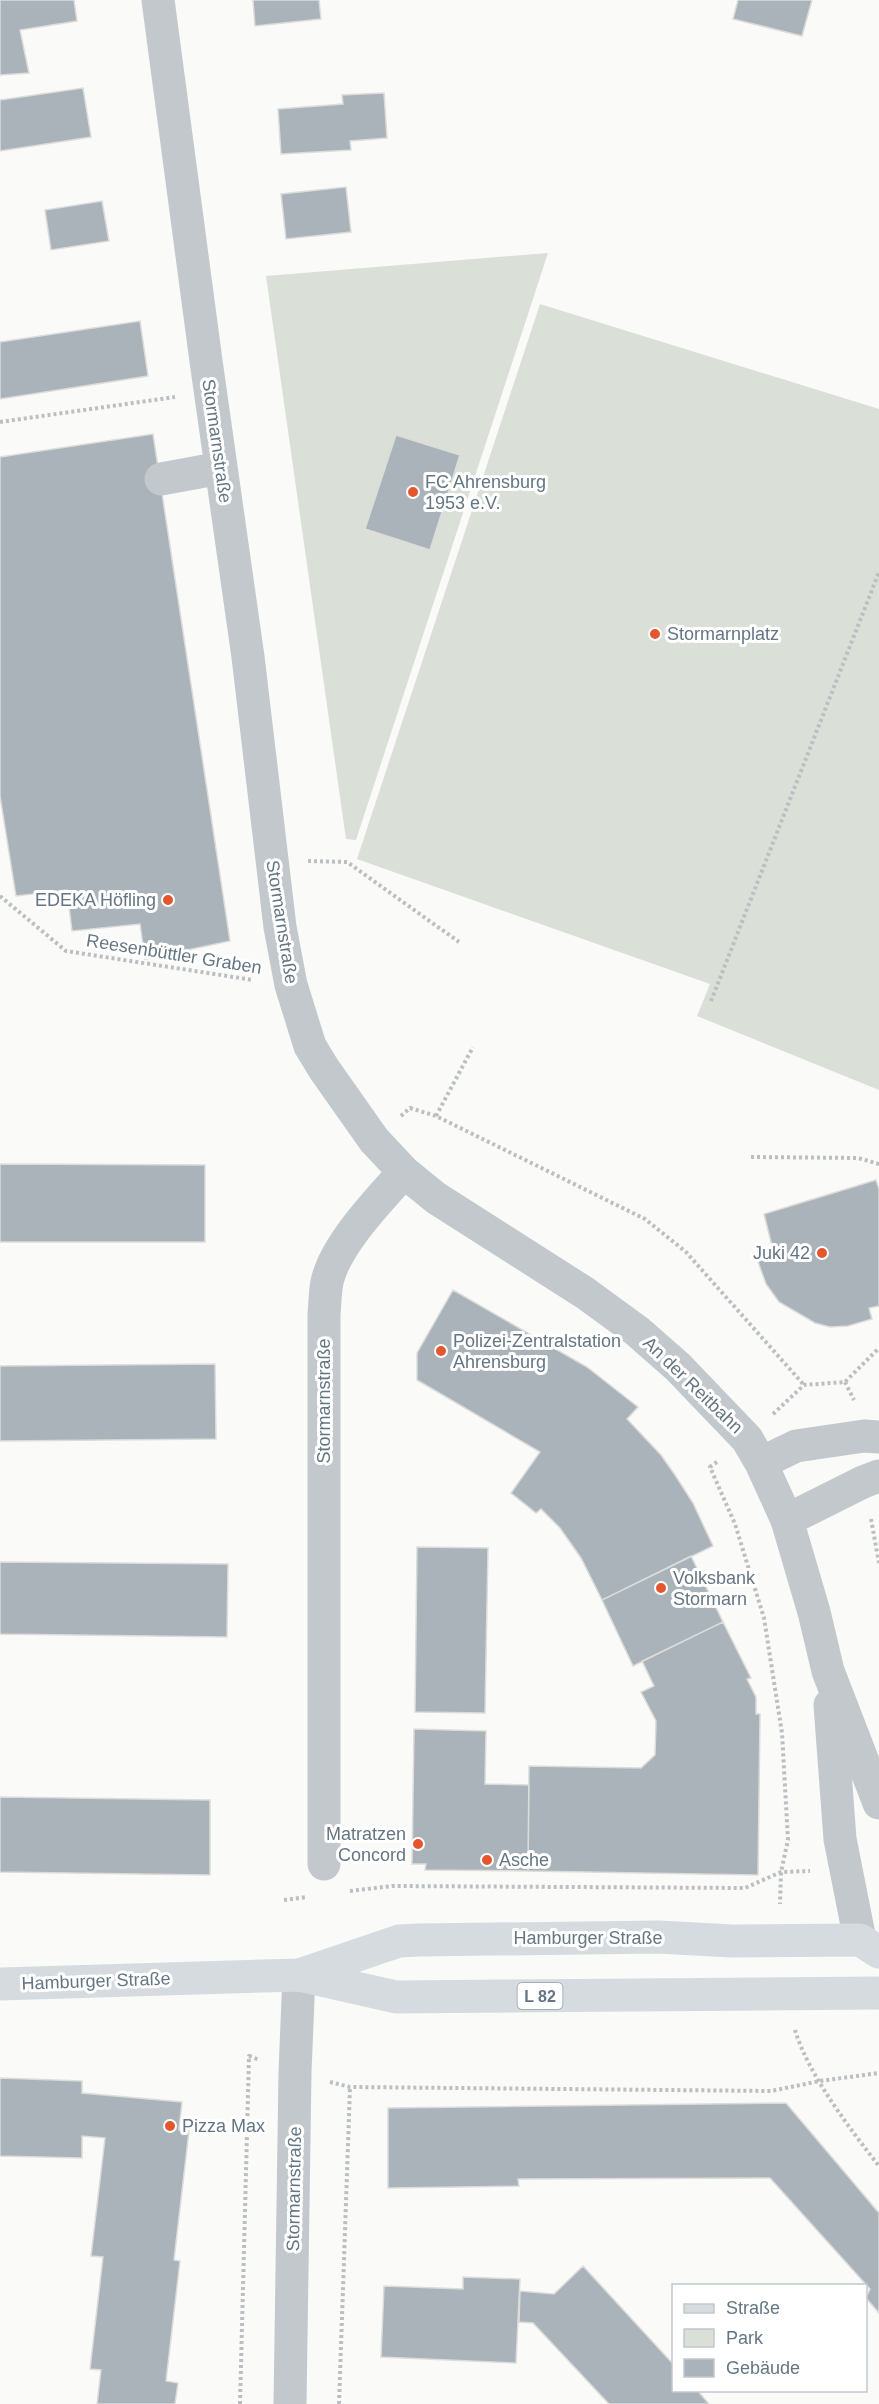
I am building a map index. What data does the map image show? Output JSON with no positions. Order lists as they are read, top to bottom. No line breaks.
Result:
{"streets":{"main road":["Hamburger Straße","L 82"],"street":["Stormarnstraße","An der Reitbahn"],"path":["Reesenbüttler Graben"]},"crossings":[["Stormarnstraße","Reesenbüttler Graben"],["Stormarnstraße","An der Reitbahn"],["Stormarnstraße","Hamburger Straße"],["An der Reitbahn","Hamburger Straße"],["An der Reitbahn","L 82"],["Hamburger Straße","L 82"]],"places":["FC Ahrensburg 1953 e.V.","Stormarnplatz","EDEKA Höfling","Juki 42","Polizei-Zentralstation Ahrensburg","Volksbank Stormarn","Matratzen Concord","Asche","Pizza Max"],"legend":["Straße","Park","Gebäude"]}
